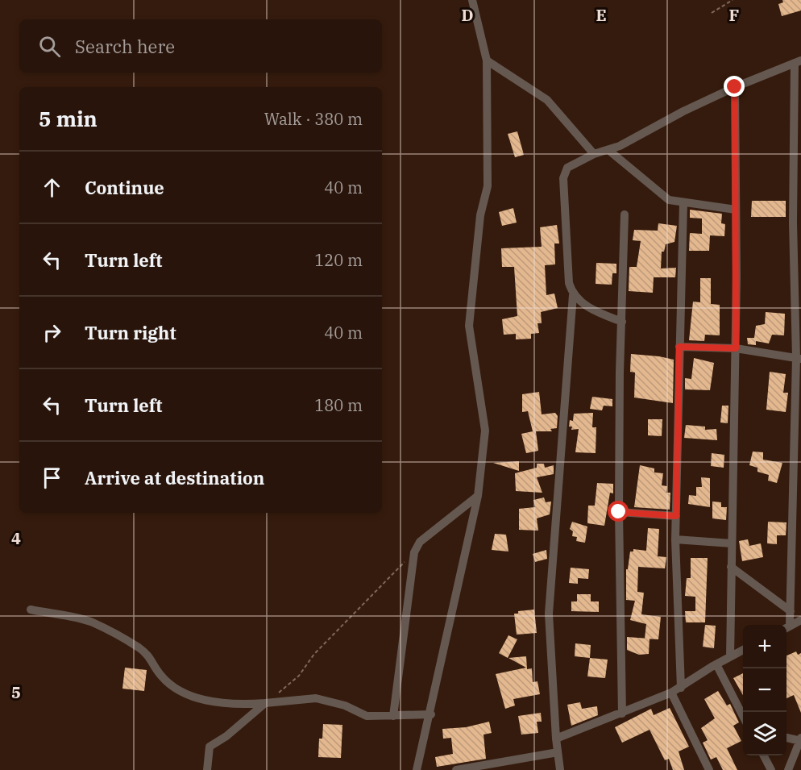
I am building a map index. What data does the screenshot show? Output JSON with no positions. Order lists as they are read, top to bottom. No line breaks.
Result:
{"page":{"search":"Search here","heading":["5 min","Walk · 380 m"],"list":[["Continue","40 m"],["Turn left","120 m"],["Turn right","40 m"],["Turn left","180 m"],"Arrive at destination"],"map_buttons":["+","−"]},"grid":{"columns":["D","E","F"],"rows":["4","5"]}}
